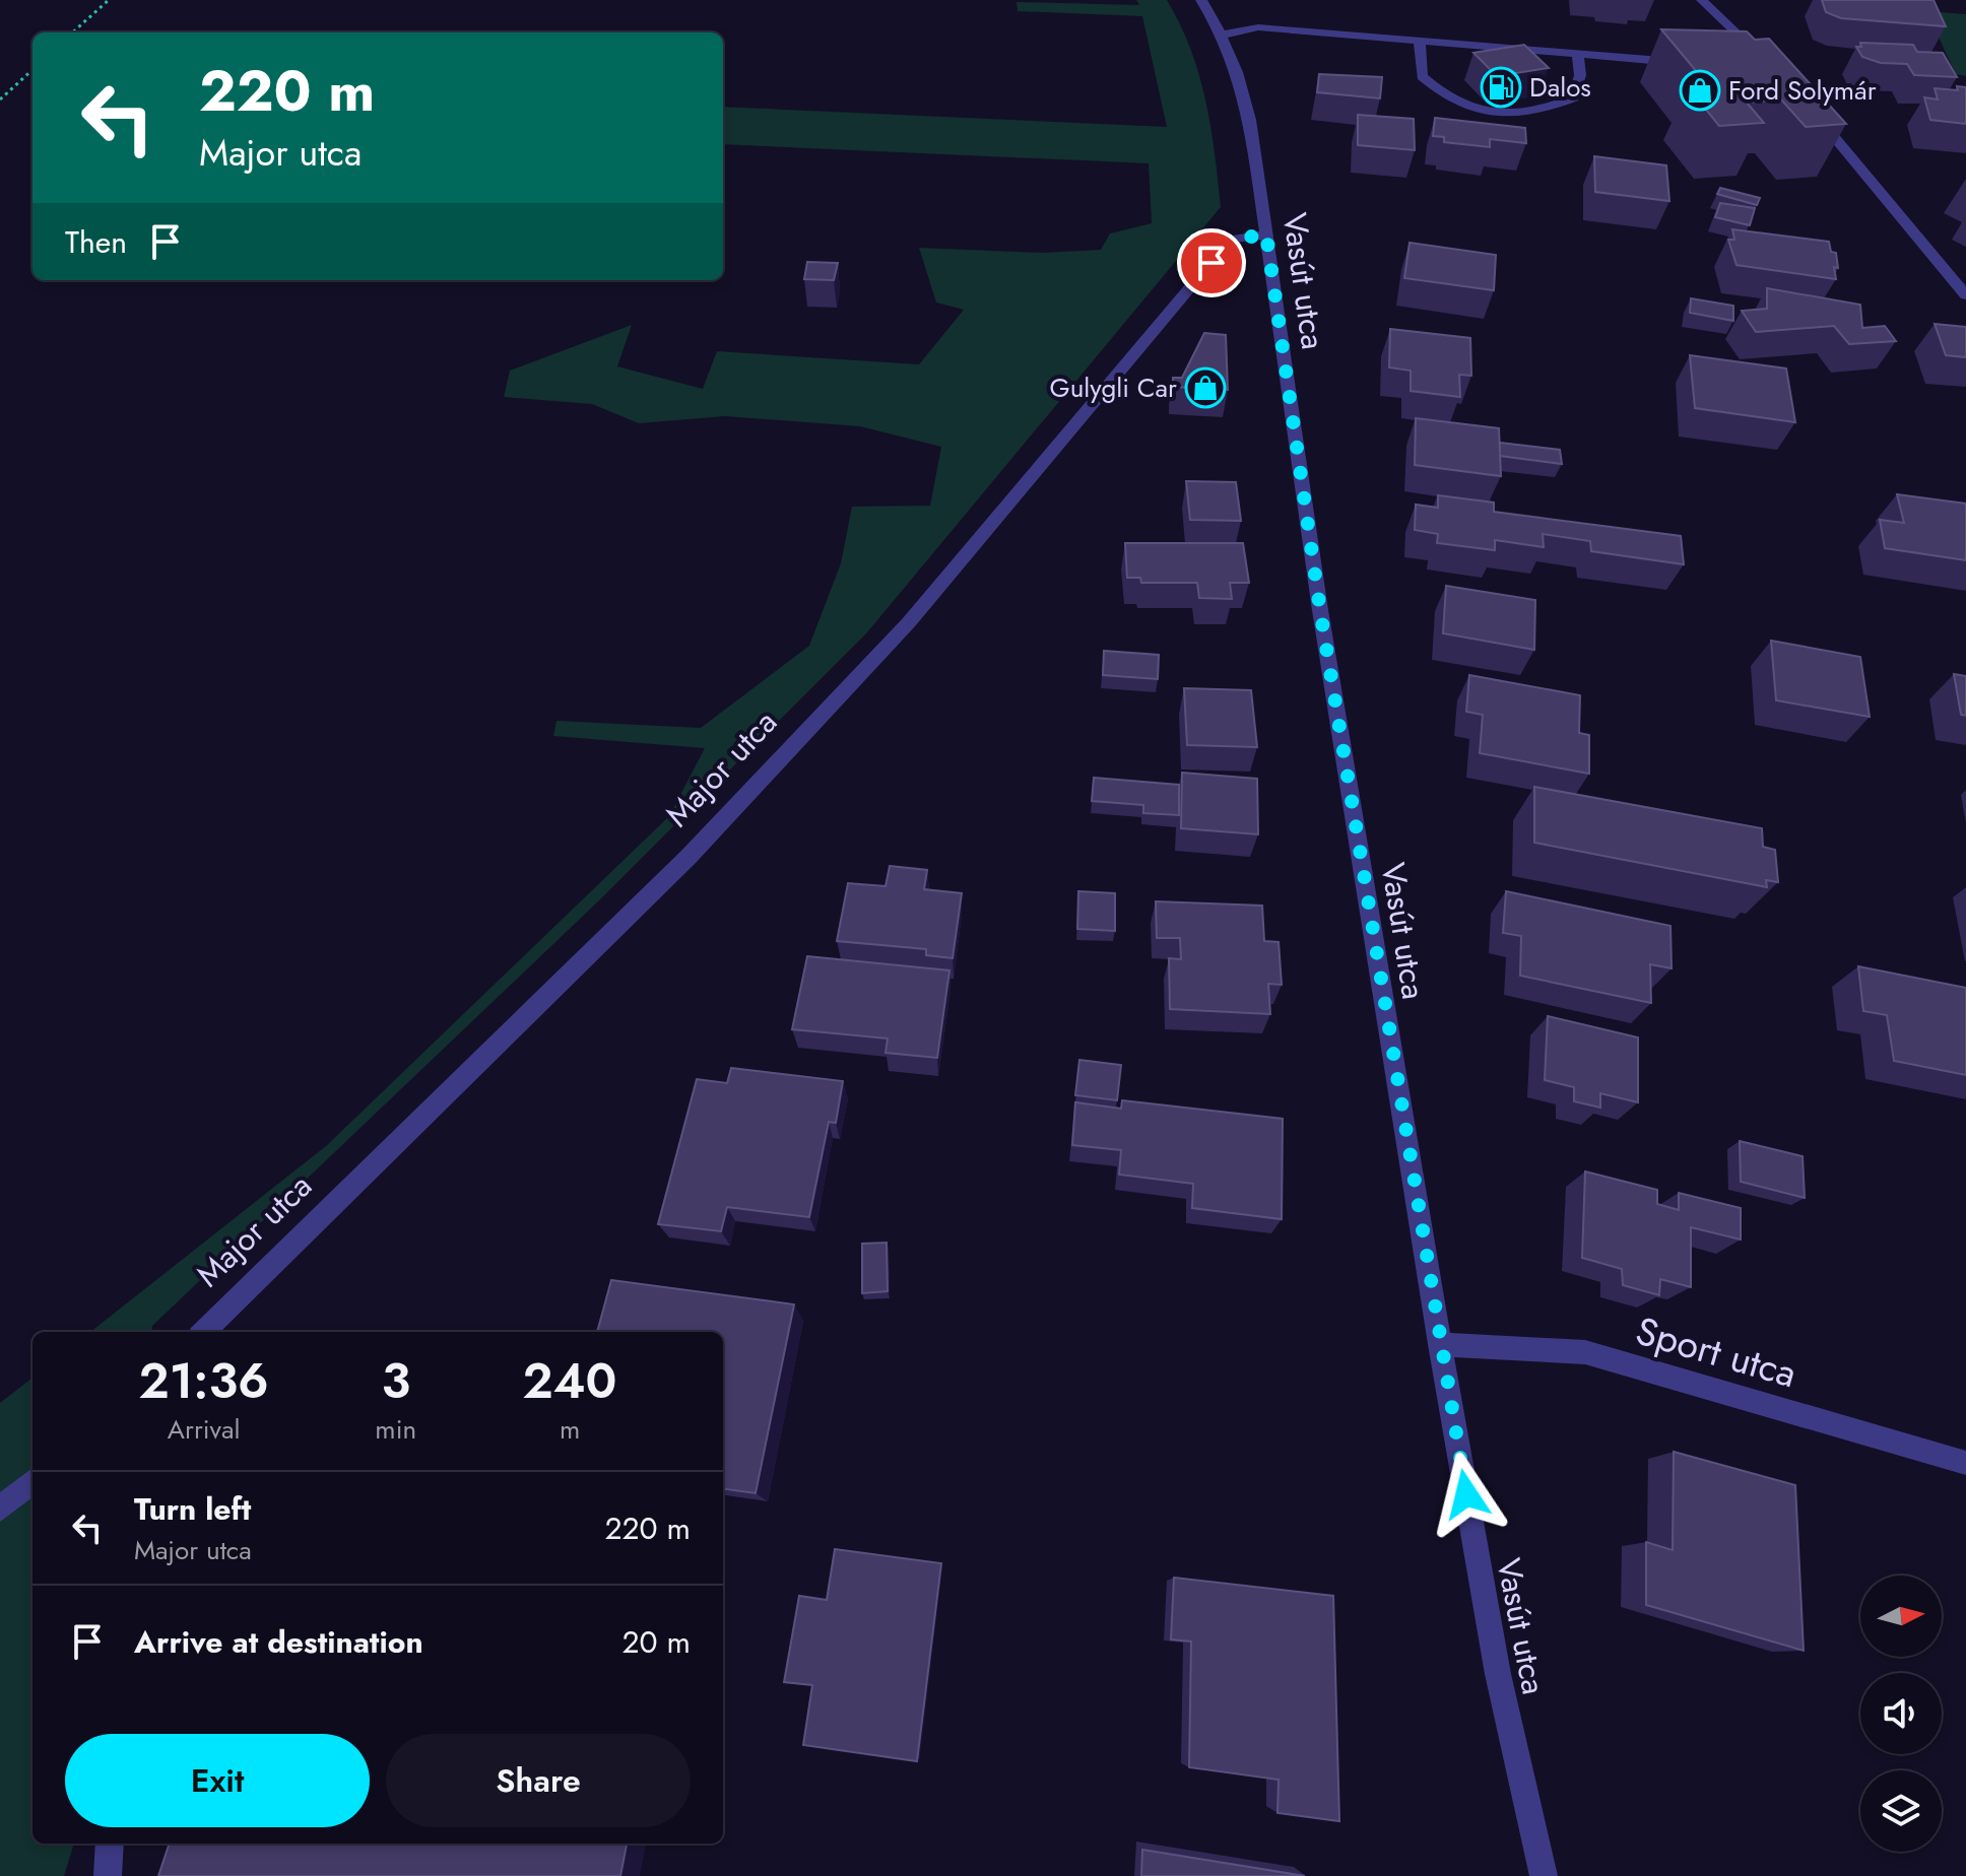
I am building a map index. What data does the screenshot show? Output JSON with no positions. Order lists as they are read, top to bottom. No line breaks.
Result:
{"streets":{"street":["Vasút utca","Major utca","Sport utca"]},"crossings":[["Vasút utca","Major utca"],["Vasút utca","Sport utca"]],"places":{"fuel station":["Dalos"],"shop":["Ford Solymár","Gulygli Car"]},"north":"right","page":{"turn":["220 m","Major utca"],"then":"Then","eta":["21:36","Arrival","3","min","240","m"],"list":[{"name":"Turn left","note":"Major utca","value":"220 m"},{"name":"Arrive at destination","value":"20 m"}],"buttons":["Exit","Share"]}}
